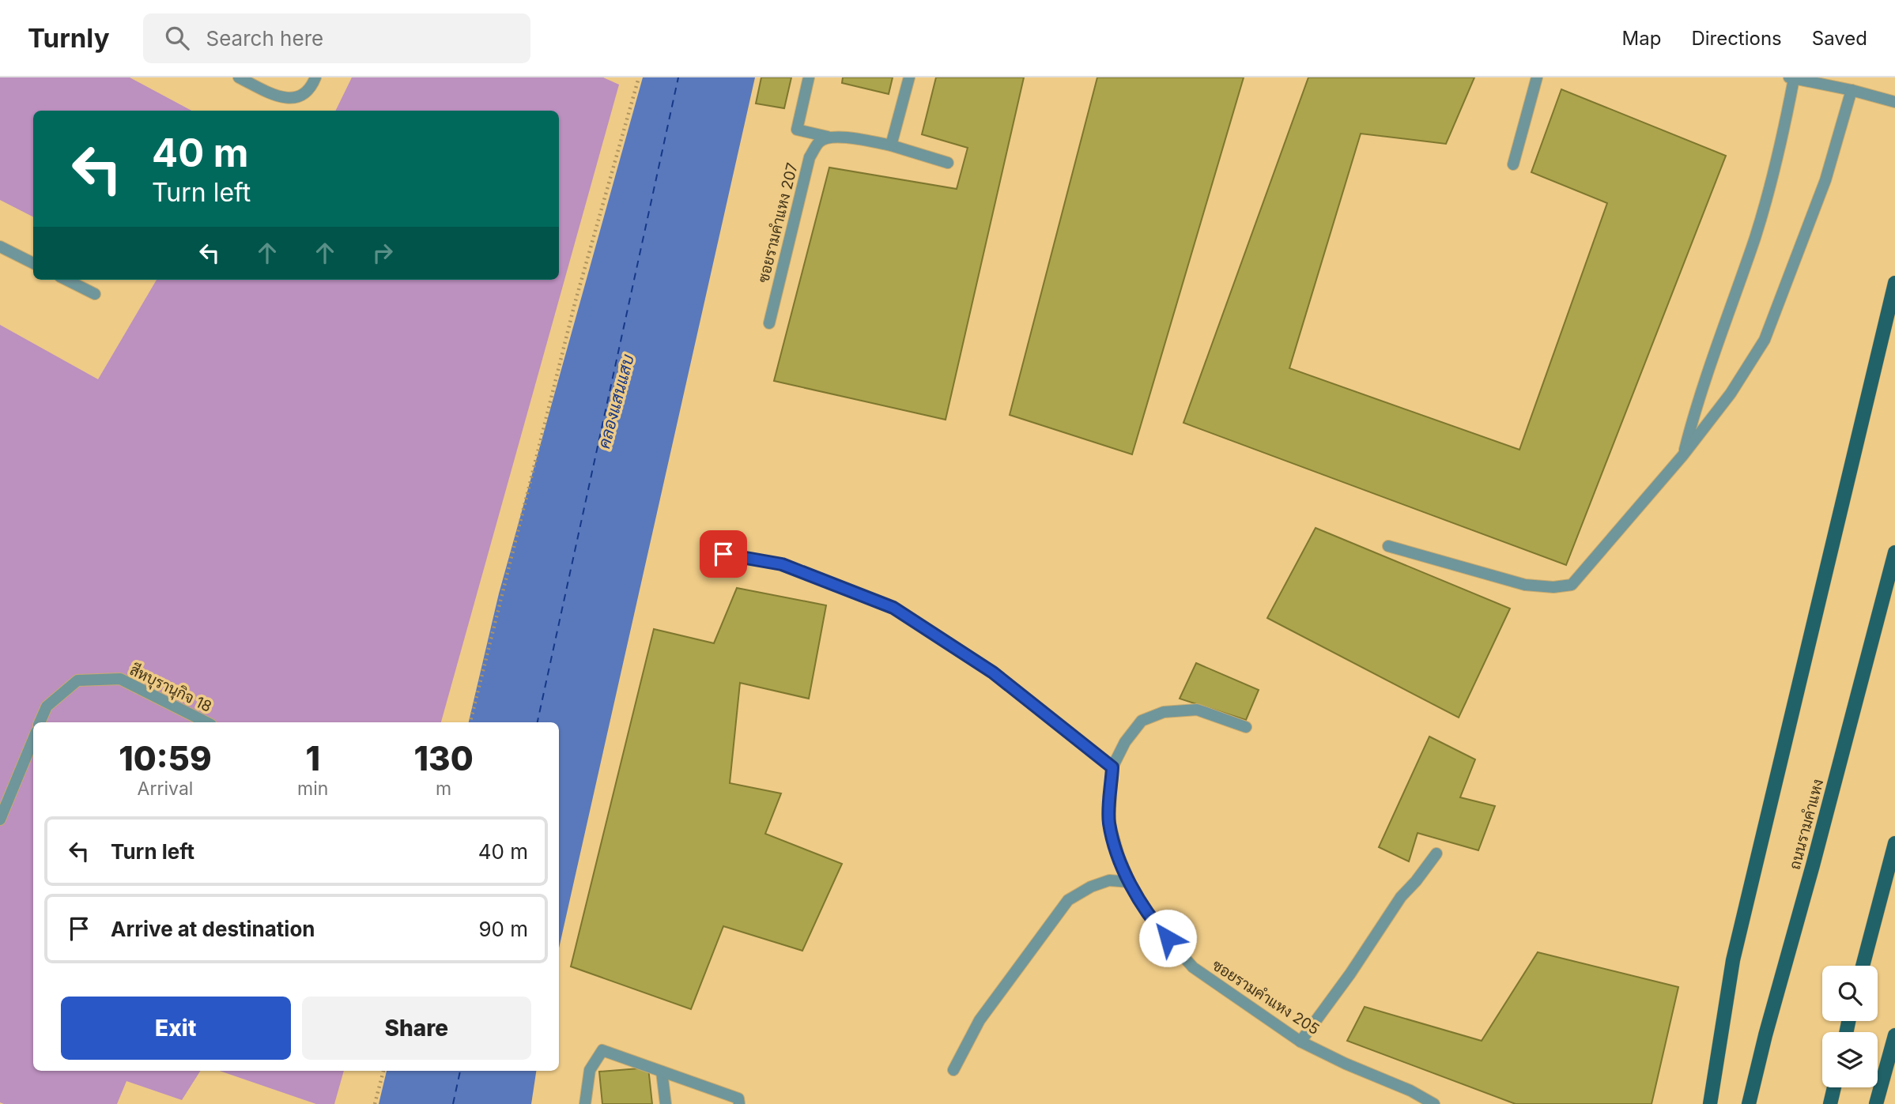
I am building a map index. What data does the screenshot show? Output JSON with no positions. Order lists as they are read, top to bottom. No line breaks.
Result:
{"streets":{"main road":["ถนนรามคำแหง"],"street":["ซอยรามคำแหง 207","สีหบุรานุกิจ 18","ซอยรามคำแหง 205"]},"water":["คลองแสนแสบ"],"page":{"header":"Turnly","search":"Search here","nav":["Map","Directions","Saved"],"turn":["40 m","Turn left"],"eta":["10:59","Arrival","1","min","130","m"],"list":[{"name":"Turn left","value":"40 m"},{"name":"Arrive at destination","value":"90 m"}],"buttons":["Exit","Share"]}}
